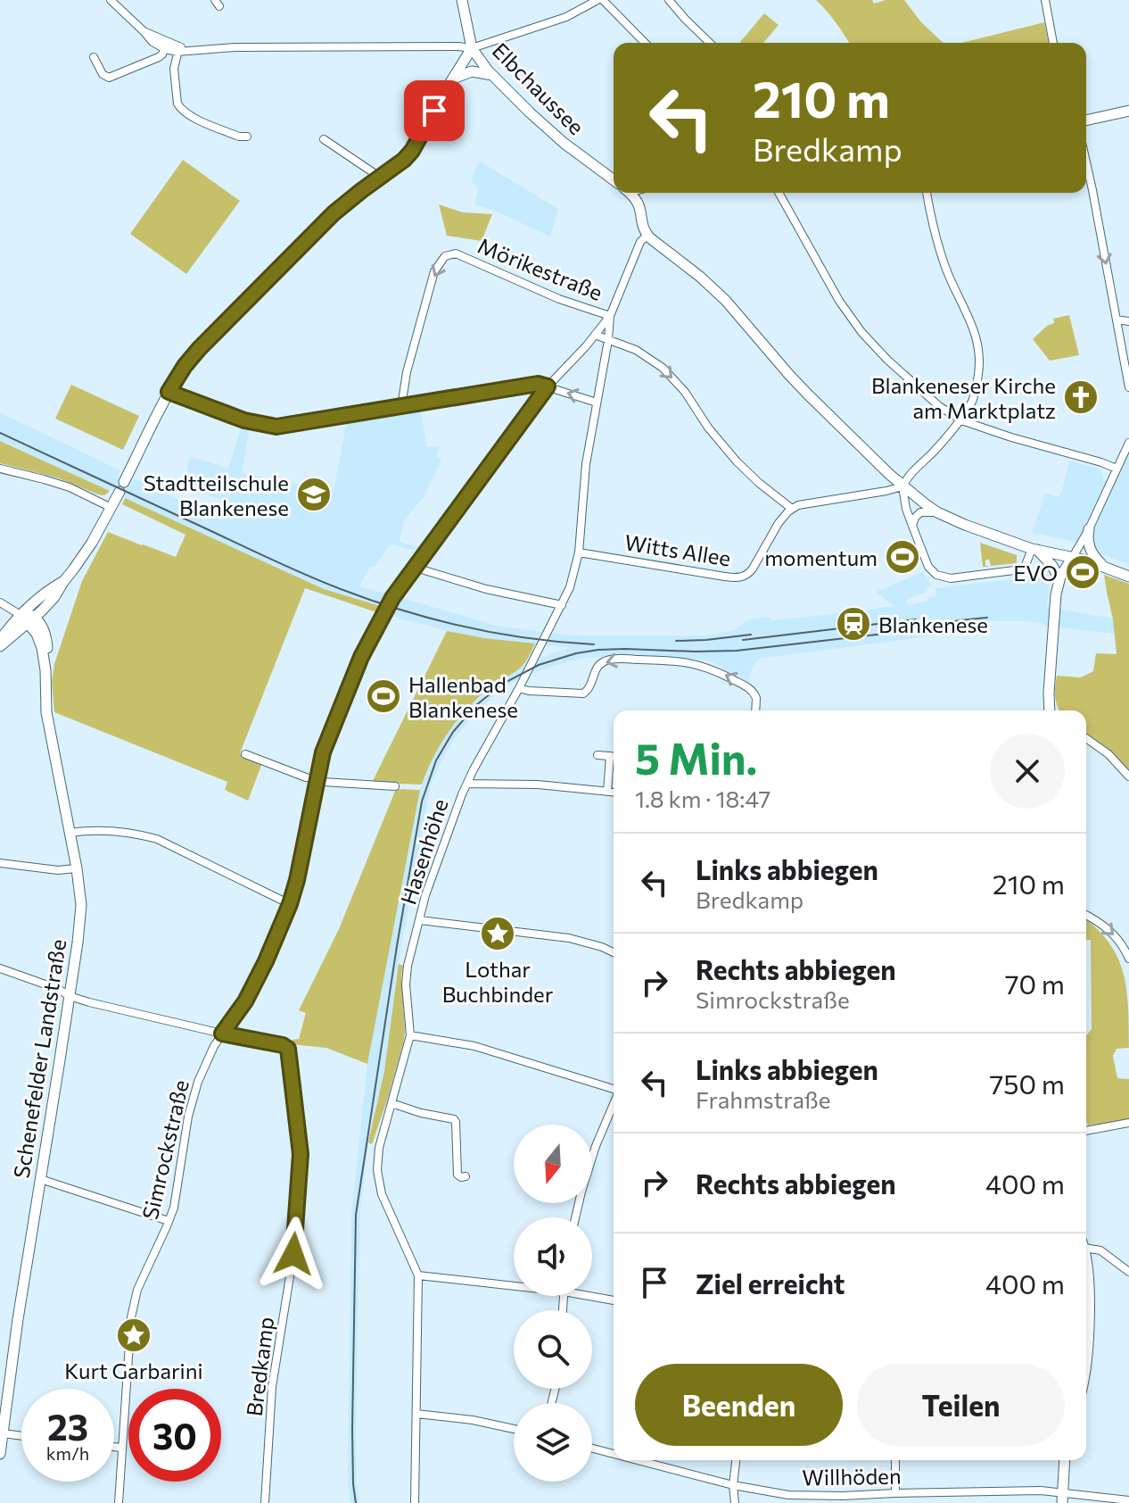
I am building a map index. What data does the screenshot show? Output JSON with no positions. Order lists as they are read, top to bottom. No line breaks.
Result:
{"streets":{"main road":["Elbchaussee","Schenefelder Landstraße"],"street":["Mörikestraße","Witts Allee","Hasenhöhe","Simrockstraße","Bredkamp","Willhöden"]},"crossings":[["Mörikestraße","Hasenhöhe"],["Mörikestraße","Simrockstraße"],["Witts Allee","Hasenhöhe"],["Hasenhöhe","Simrockstraße"],["Simrockstraße","Bredkamp"]],"places":{"church":["Blankeneser Kirche am Marktplatz"],"school or university":["Stadtteilschule Blankenese"],"sports":["momentum","EVO","Hallenbad Blankenese"],"station":["Blankenese"],"place":["Lothar Buchbinder","Kurt Garbarini"]},"north":"bottom","page":{"turn":["210 m","Bredkamp"],"heading":["5 Min.","1.8 km · 18:47"],"list":[{"name":"Links abbiegen","note":"Bredkamp","value":"210 m"},{"name":"Rechts abbiegen","note":"Simrockstraße","value":"70 m"},{"name":"Links abbiegen","note":"Frahmstraße","value":"750 m"},{"name":"Rechts abbiegen","value":"400 m"},{"name":"Ziel erreicht","value":"400 m"}],"buttons":["Beenden","Teilen"],"speed":"23 km/h","limit":"30"}}
